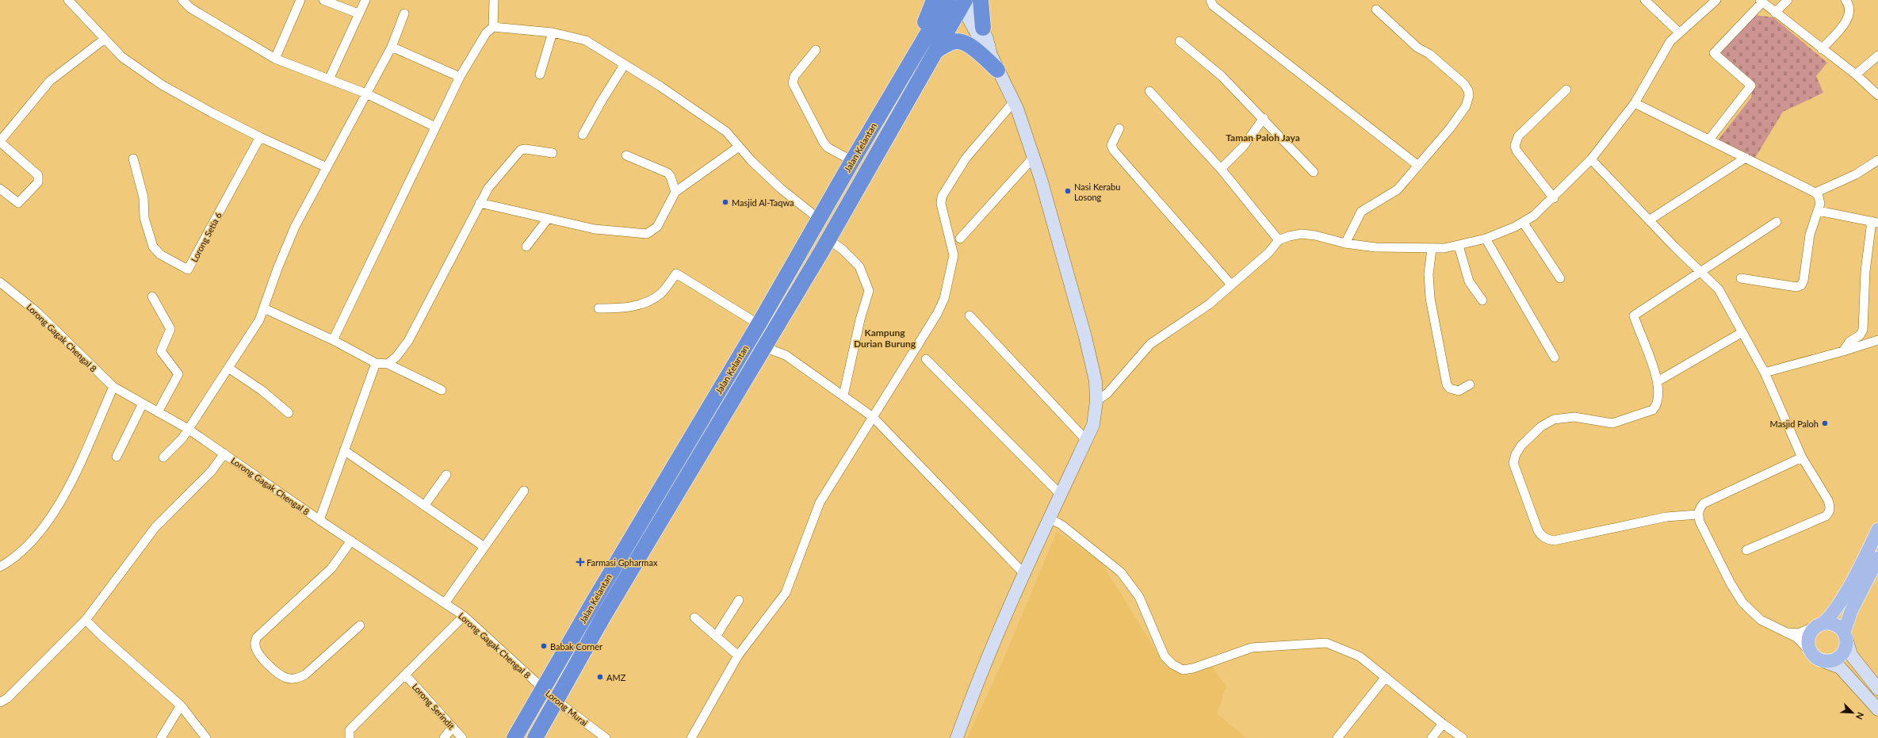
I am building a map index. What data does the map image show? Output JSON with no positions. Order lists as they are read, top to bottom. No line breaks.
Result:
{"streets":{"highway":["Jalan Kelantan"],"street":["Lorong Setia 6","Lorong Gagak Chengal 8","Lorong Serindit","Lorong Murai"]},"crossings":[["Jalan Kelantan","Lorong Gagak Chengal 8"],["Jalan Kelantan","Lorong Murai"],["Lorong Gagak Chengal 8","Lorong Murai"]],"districts":["Taman Paloh Jaya","Kampung Durian Burung"],"places":{"other":["Nasi Kerabu Losong","Masjid Al-Taqwa","Masjid Paloh","Babak Corner","AMZ"],"health":["Farmasi Gpharmax"]},"north":"bottom right"}
